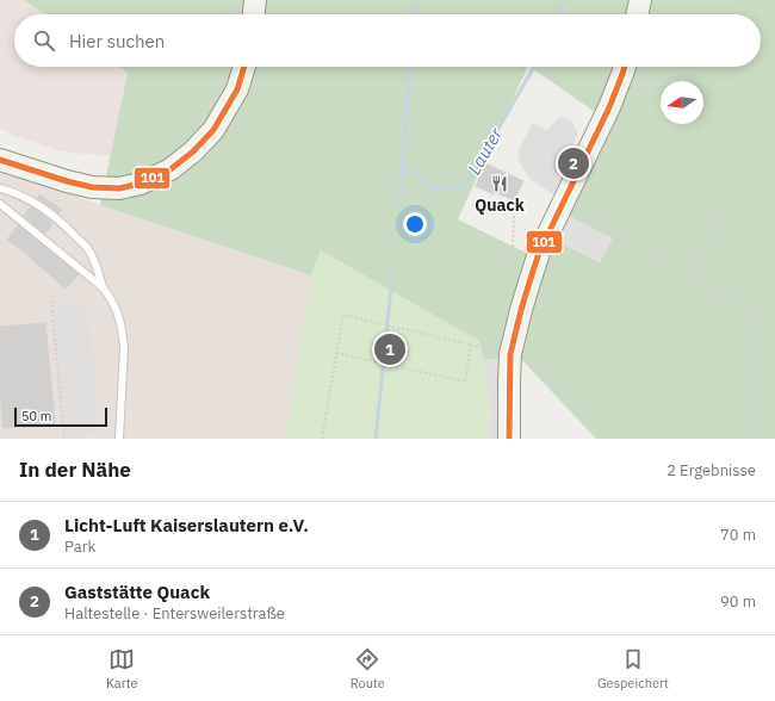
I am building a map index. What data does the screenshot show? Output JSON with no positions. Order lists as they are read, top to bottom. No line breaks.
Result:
{"water":["Lauter"],"places":{"restaurant":["Quack"]},"lines":["transit line 101"],"scale_bar":"50 m","north":"left","page":{"search":"Hier suchen","pins":["2","1"],"scale":"50 m","heading":["In der Nähe","2 Ergebnisse"],"list":[{"mark":"1","name":"Licht-Luft Kaiserslautern e.V.","note":"Park","value":"70 m"},{"mark":"2","name":"Gaststätte Quack","note":"Haltestelle · Entersweilerstraße","value":"90 m"}],"nav":["Karte","Route","Gespeichert"]}}
